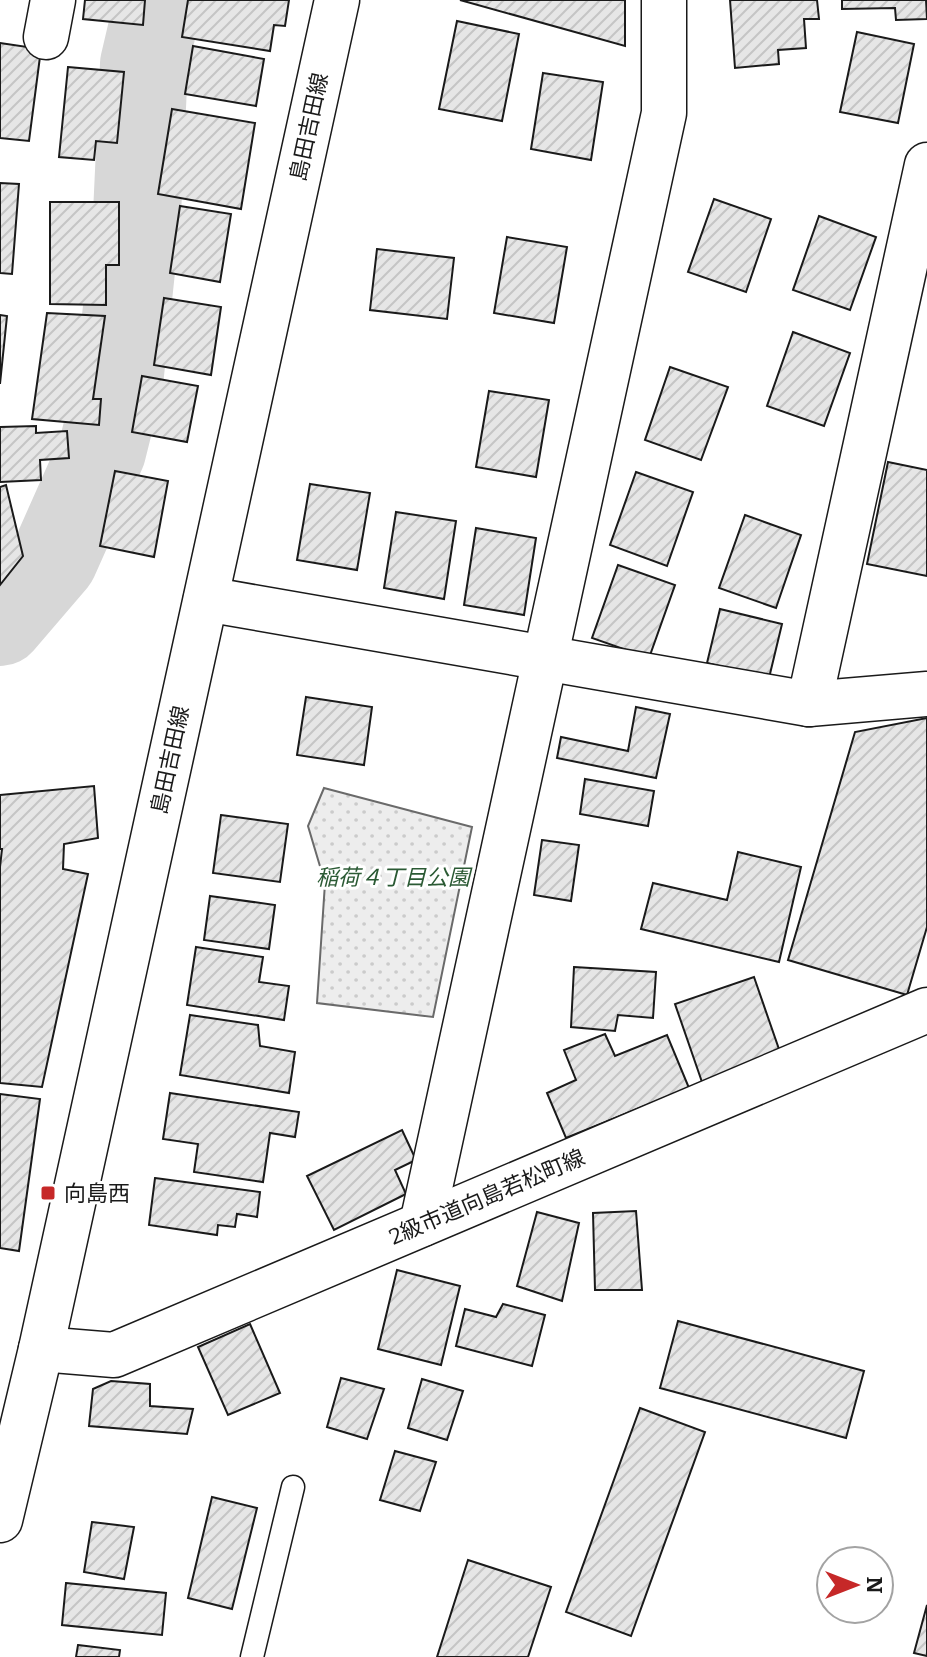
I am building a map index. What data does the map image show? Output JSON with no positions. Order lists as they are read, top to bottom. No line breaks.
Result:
{"streets":{"street":["島田吉田線","2級市道向島若松町線"]},"crossings":[["島田吉田線","2級市道向島若松町線"]],"parks":["稲荷４丁目公園"],"places":{"transit":["向島西"]},"north":"right"}
